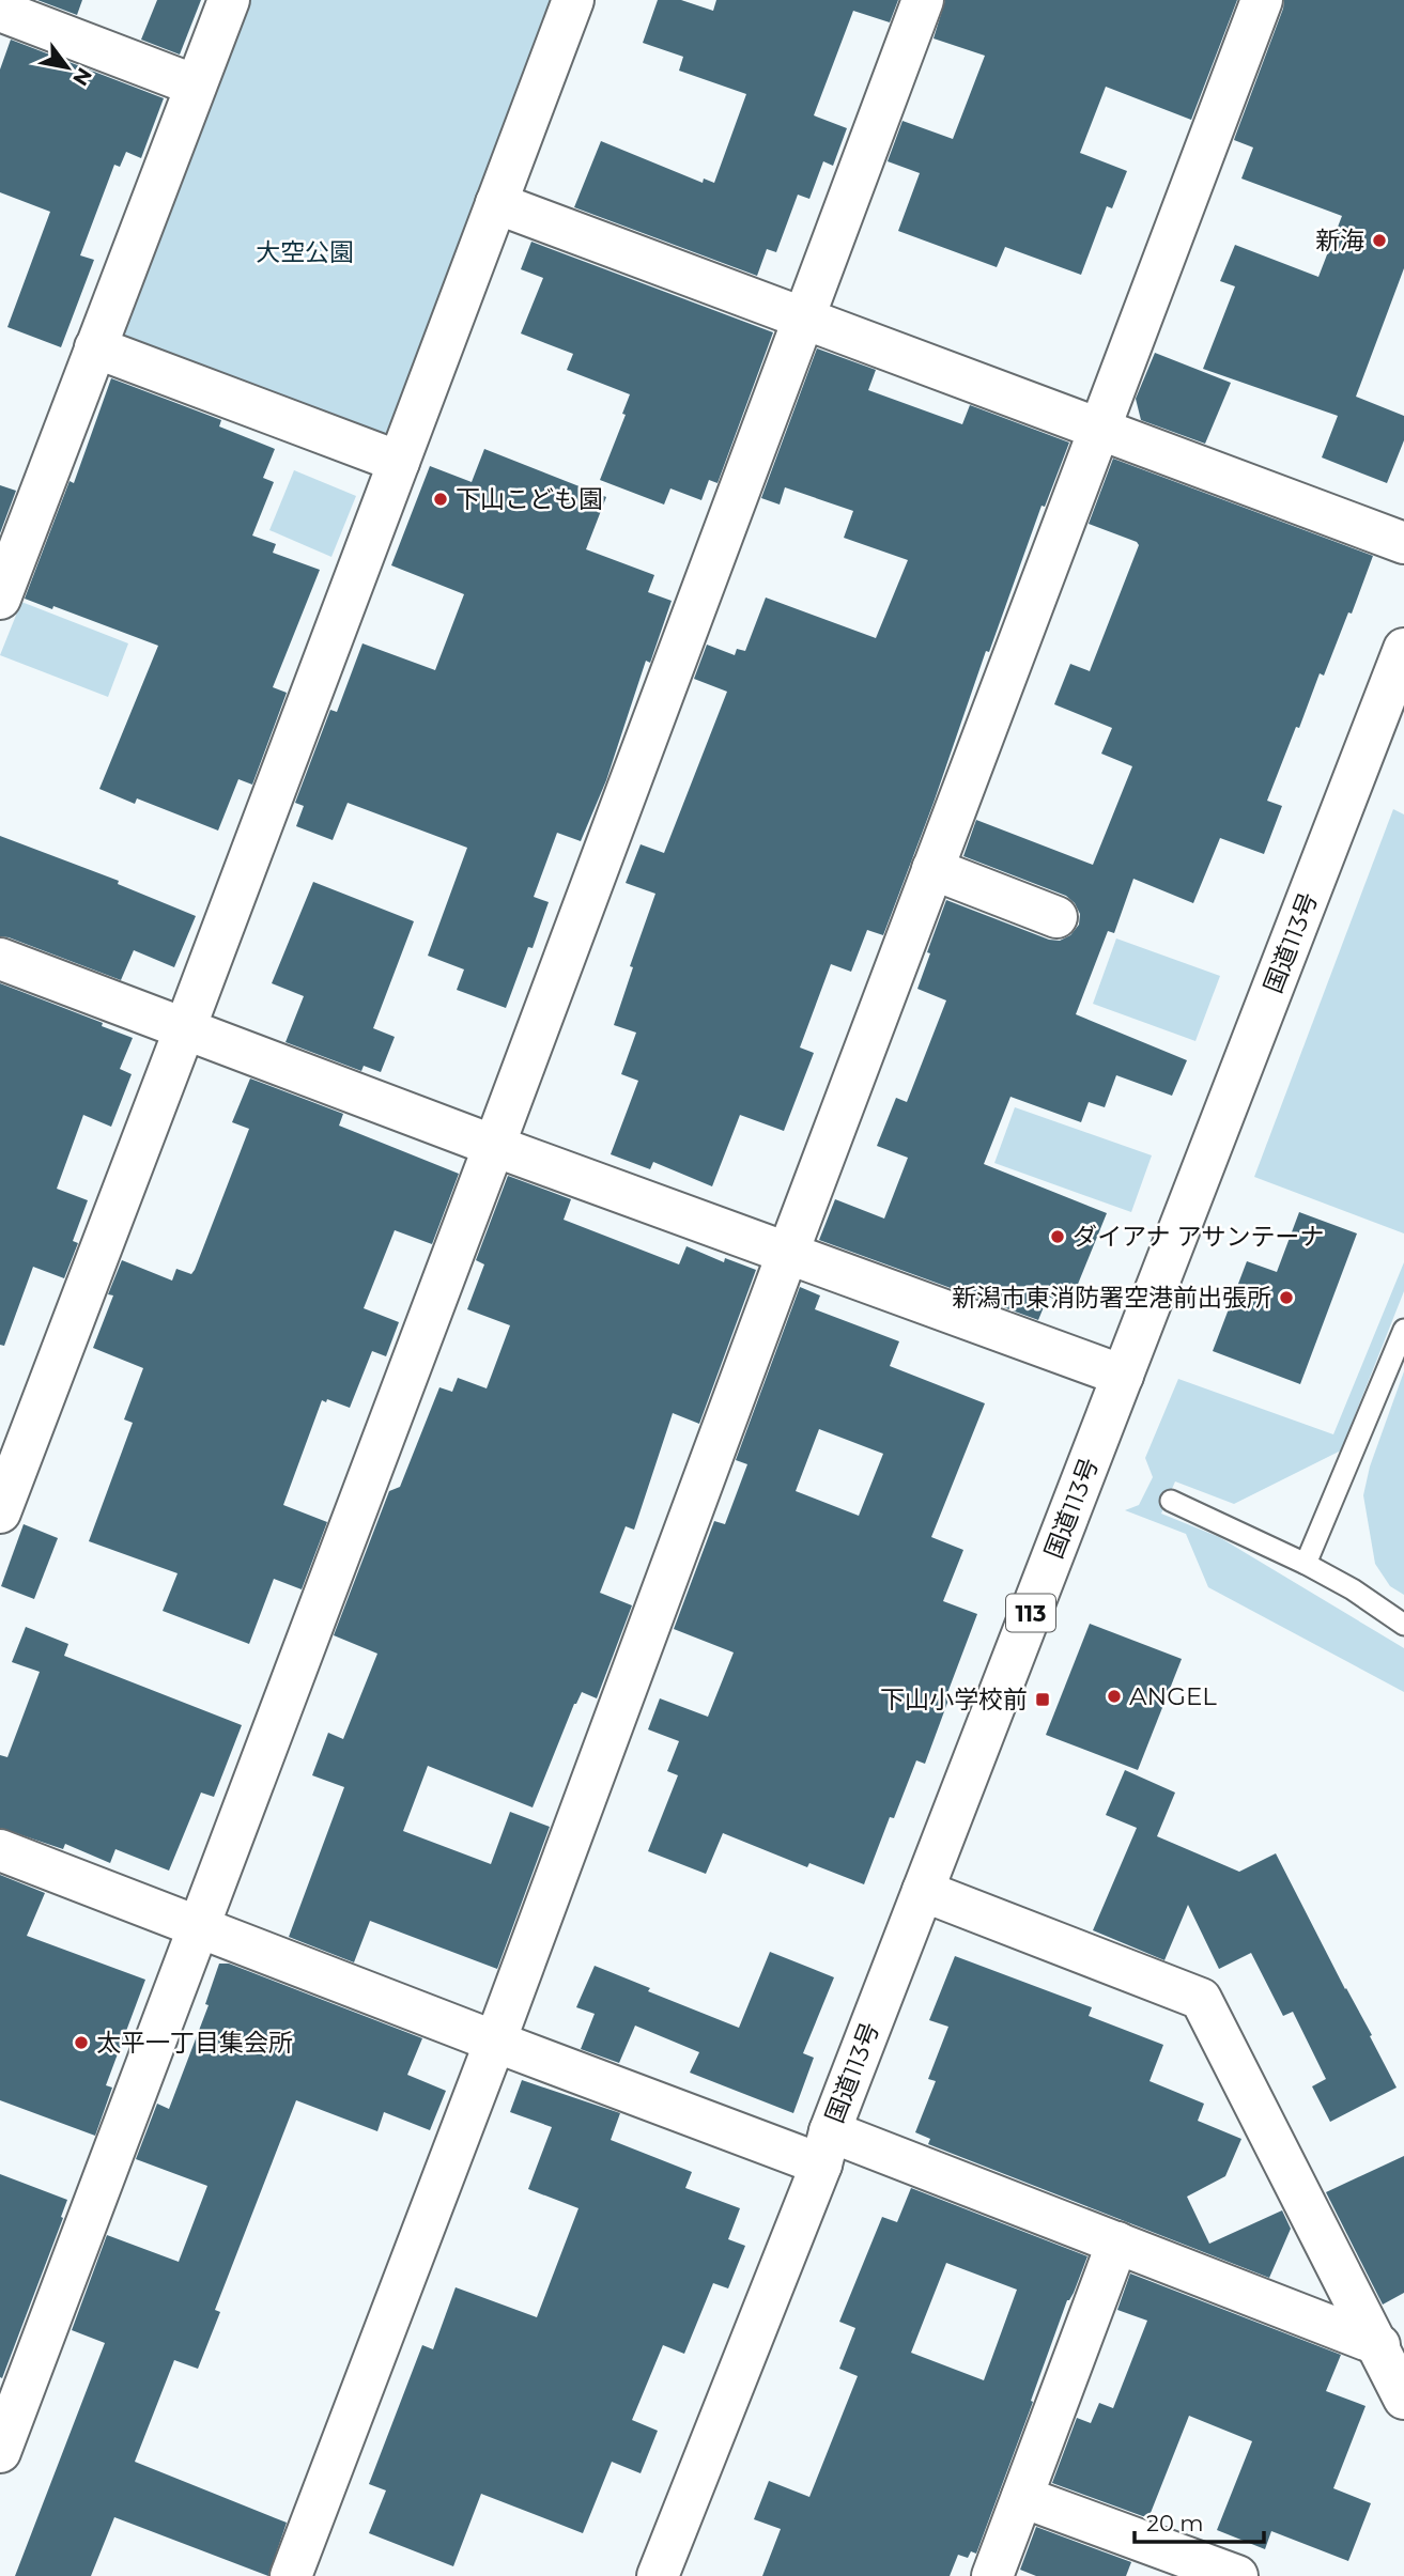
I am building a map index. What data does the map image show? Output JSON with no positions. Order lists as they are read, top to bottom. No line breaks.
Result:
{"streets":{"main road":["国道113号","113"]},"parks":["大空公園"],"places":{"other":["新海","下山こども園","ダイアナ アサンテーナ","新潟市東消防署空港前出張所","ANGEL","太平一丁目集会所"],"transit":["下山小学校前"]},"scale_bar":"20 m","north":"bottom right"}
